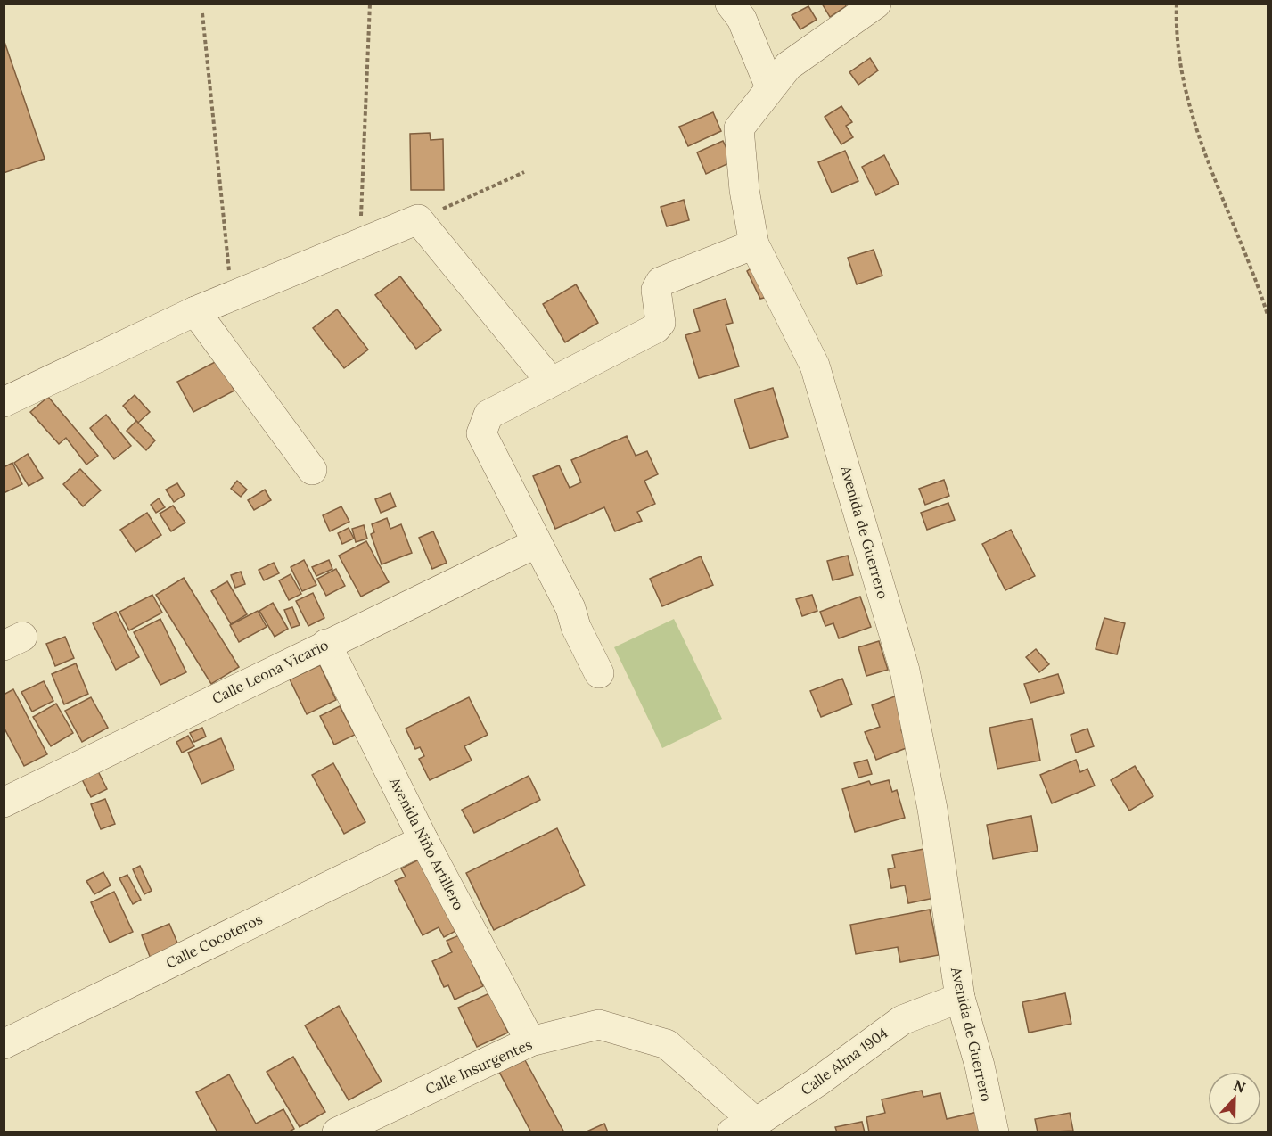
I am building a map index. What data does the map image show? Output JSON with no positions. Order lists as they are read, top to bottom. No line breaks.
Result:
{"streets":{"street":["Avenida de Guerrero","Calle Leona Vicario","Avenida Niño Artillero","Calle Cocoteros","Calle Alma 1904","Calle Insurgentes"]},"crossings":[["Avenida de Guerrero","Calle Alma 1904"],["Calle Leona Vicario","Avenida Niño Artillero"],["Avenida Niño Artillero","Calle Cocoteros"],["Avenida Niño Artillero","Calle Insurgentes"],["Calle Alma 1904","Calle Insurgentes"]],"north":"top"}
